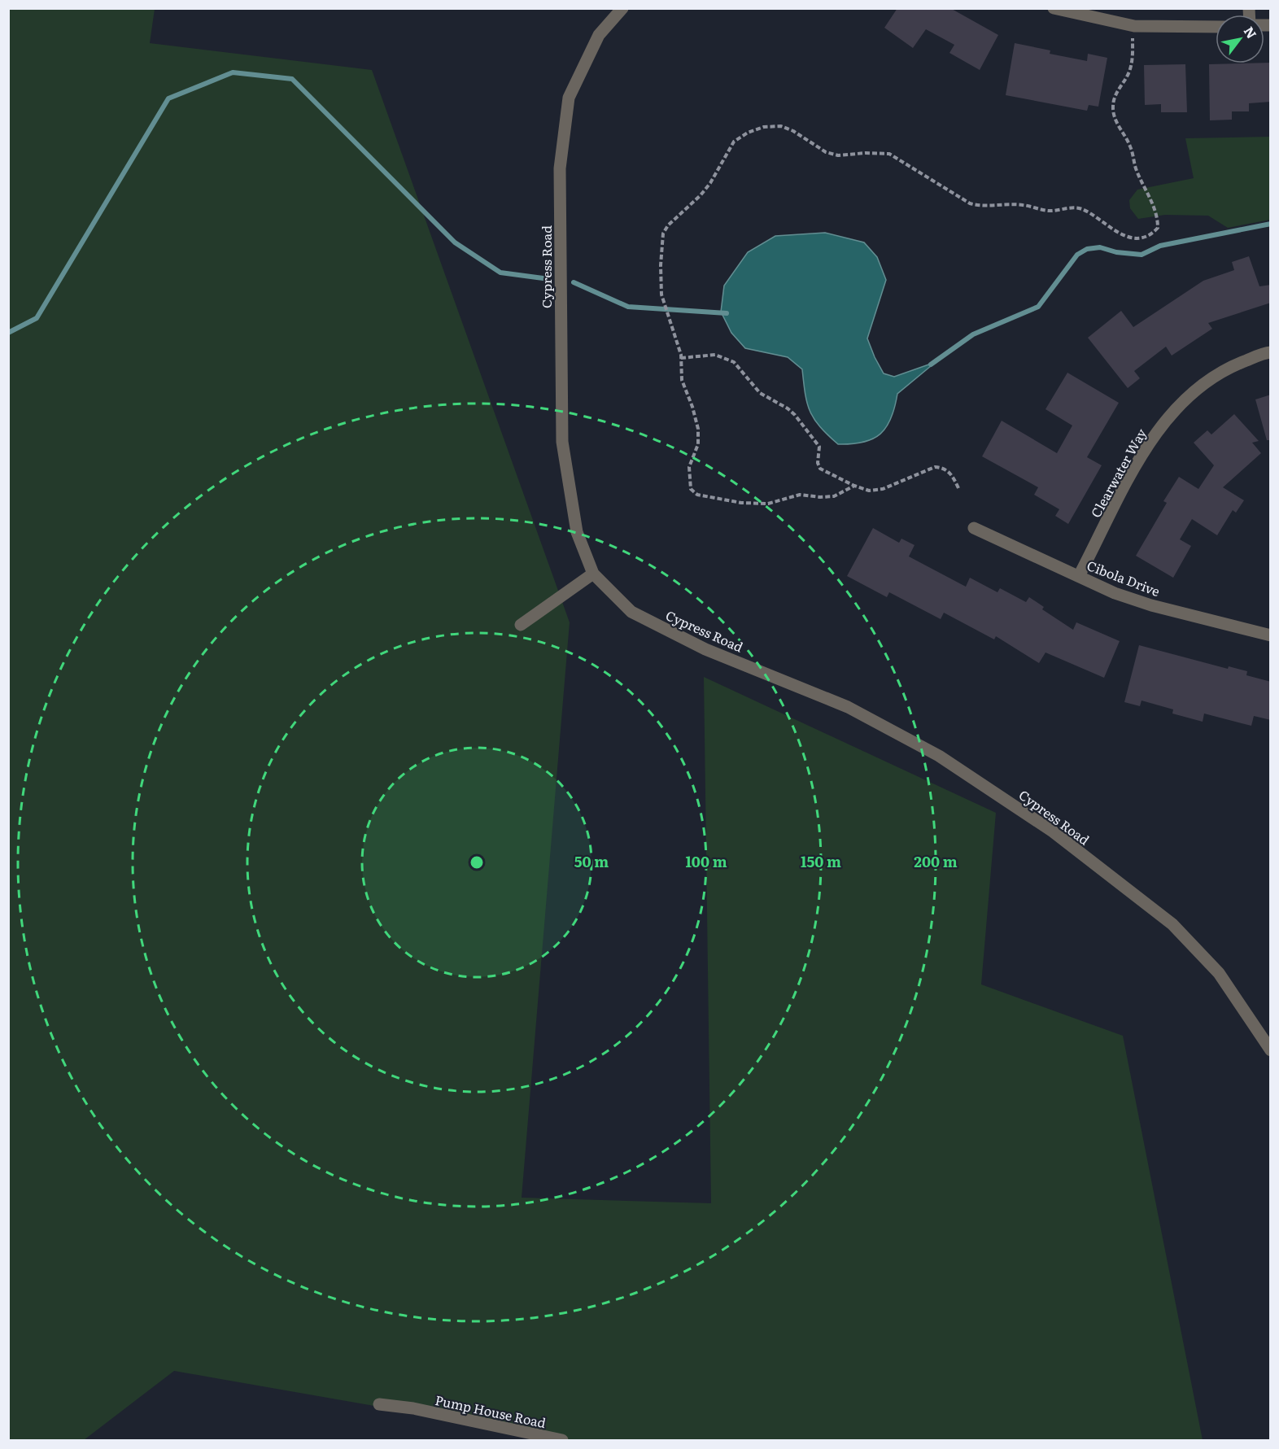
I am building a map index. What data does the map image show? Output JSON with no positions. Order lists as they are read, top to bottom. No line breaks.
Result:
{"streets":{"street":["Cypress Road","Clearwater Way","Cibola Drive","Pump House Road"]},"crossings":[["Clearwater Way","Cibola Drive"]],"north":"top right","rings":["50 m","100 m","150 m","200 m"]}
